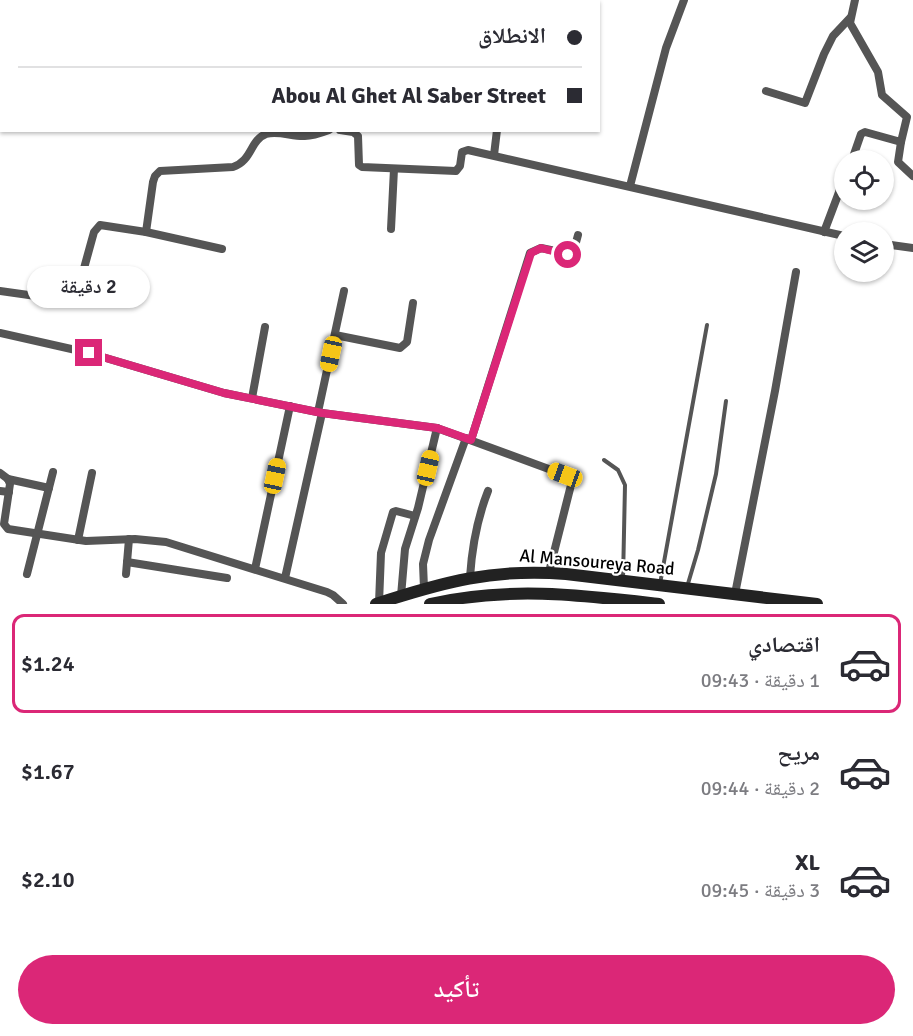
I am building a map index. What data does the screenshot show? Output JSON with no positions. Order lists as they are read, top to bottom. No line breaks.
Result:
{"streets":{"main road":["Al Mansoureya Road"]},"page":{"banner":["الانطلاق","Abou Al Ghet Al Saber Street"],"bubble":"2 دقيقة","list":[{"name":"اقتصادي","note":"1 دقيقة · 09:43","value":"$1.24"},{"name":"مريح","note":"2 دقيقة · 09:44","value":"$1.67"},{"name":"XL","note":"3 دقيقة · 09:45","value":"$2.10"}],"buttons":"تأكيد"}}
